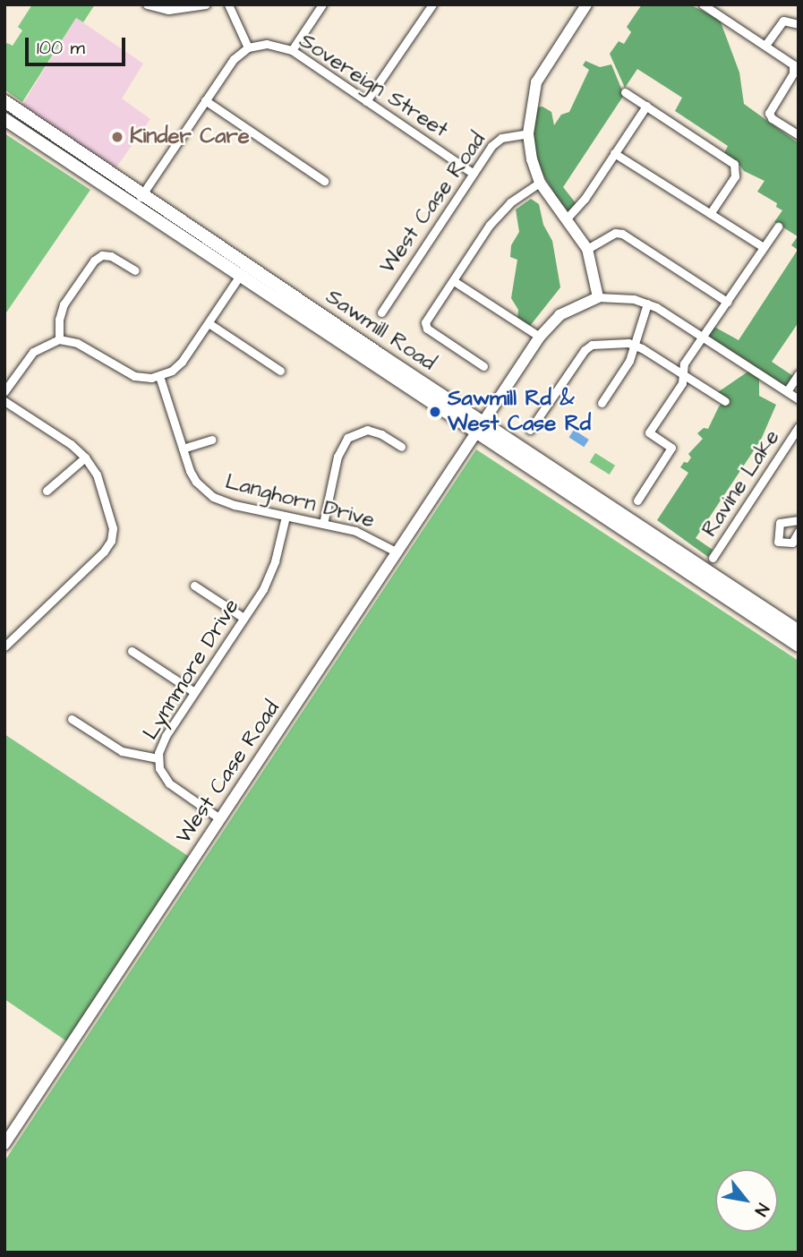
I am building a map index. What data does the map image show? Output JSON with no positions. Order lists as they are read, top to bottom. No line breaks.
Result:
{"streets":{"main road":["West Case Road","Sawmill Road"],"street":["Sovereign Street","Ravine Lake","Langhorn Drive","Lynnmore Drive"]},"crossings":[["Sovereign Street","West Case Road"],["West Case Road","Sawmill Road"],["West Case Road","Langhorn Drive"],["West Case Road","Lynnmore Drive"],["Langhorn Drive","Lynnmore Drive"]],"places":["Kinder Care","Sawmill Rd & West Case Rd"],"scale_bar":"100 m","north":"bottom right"}
